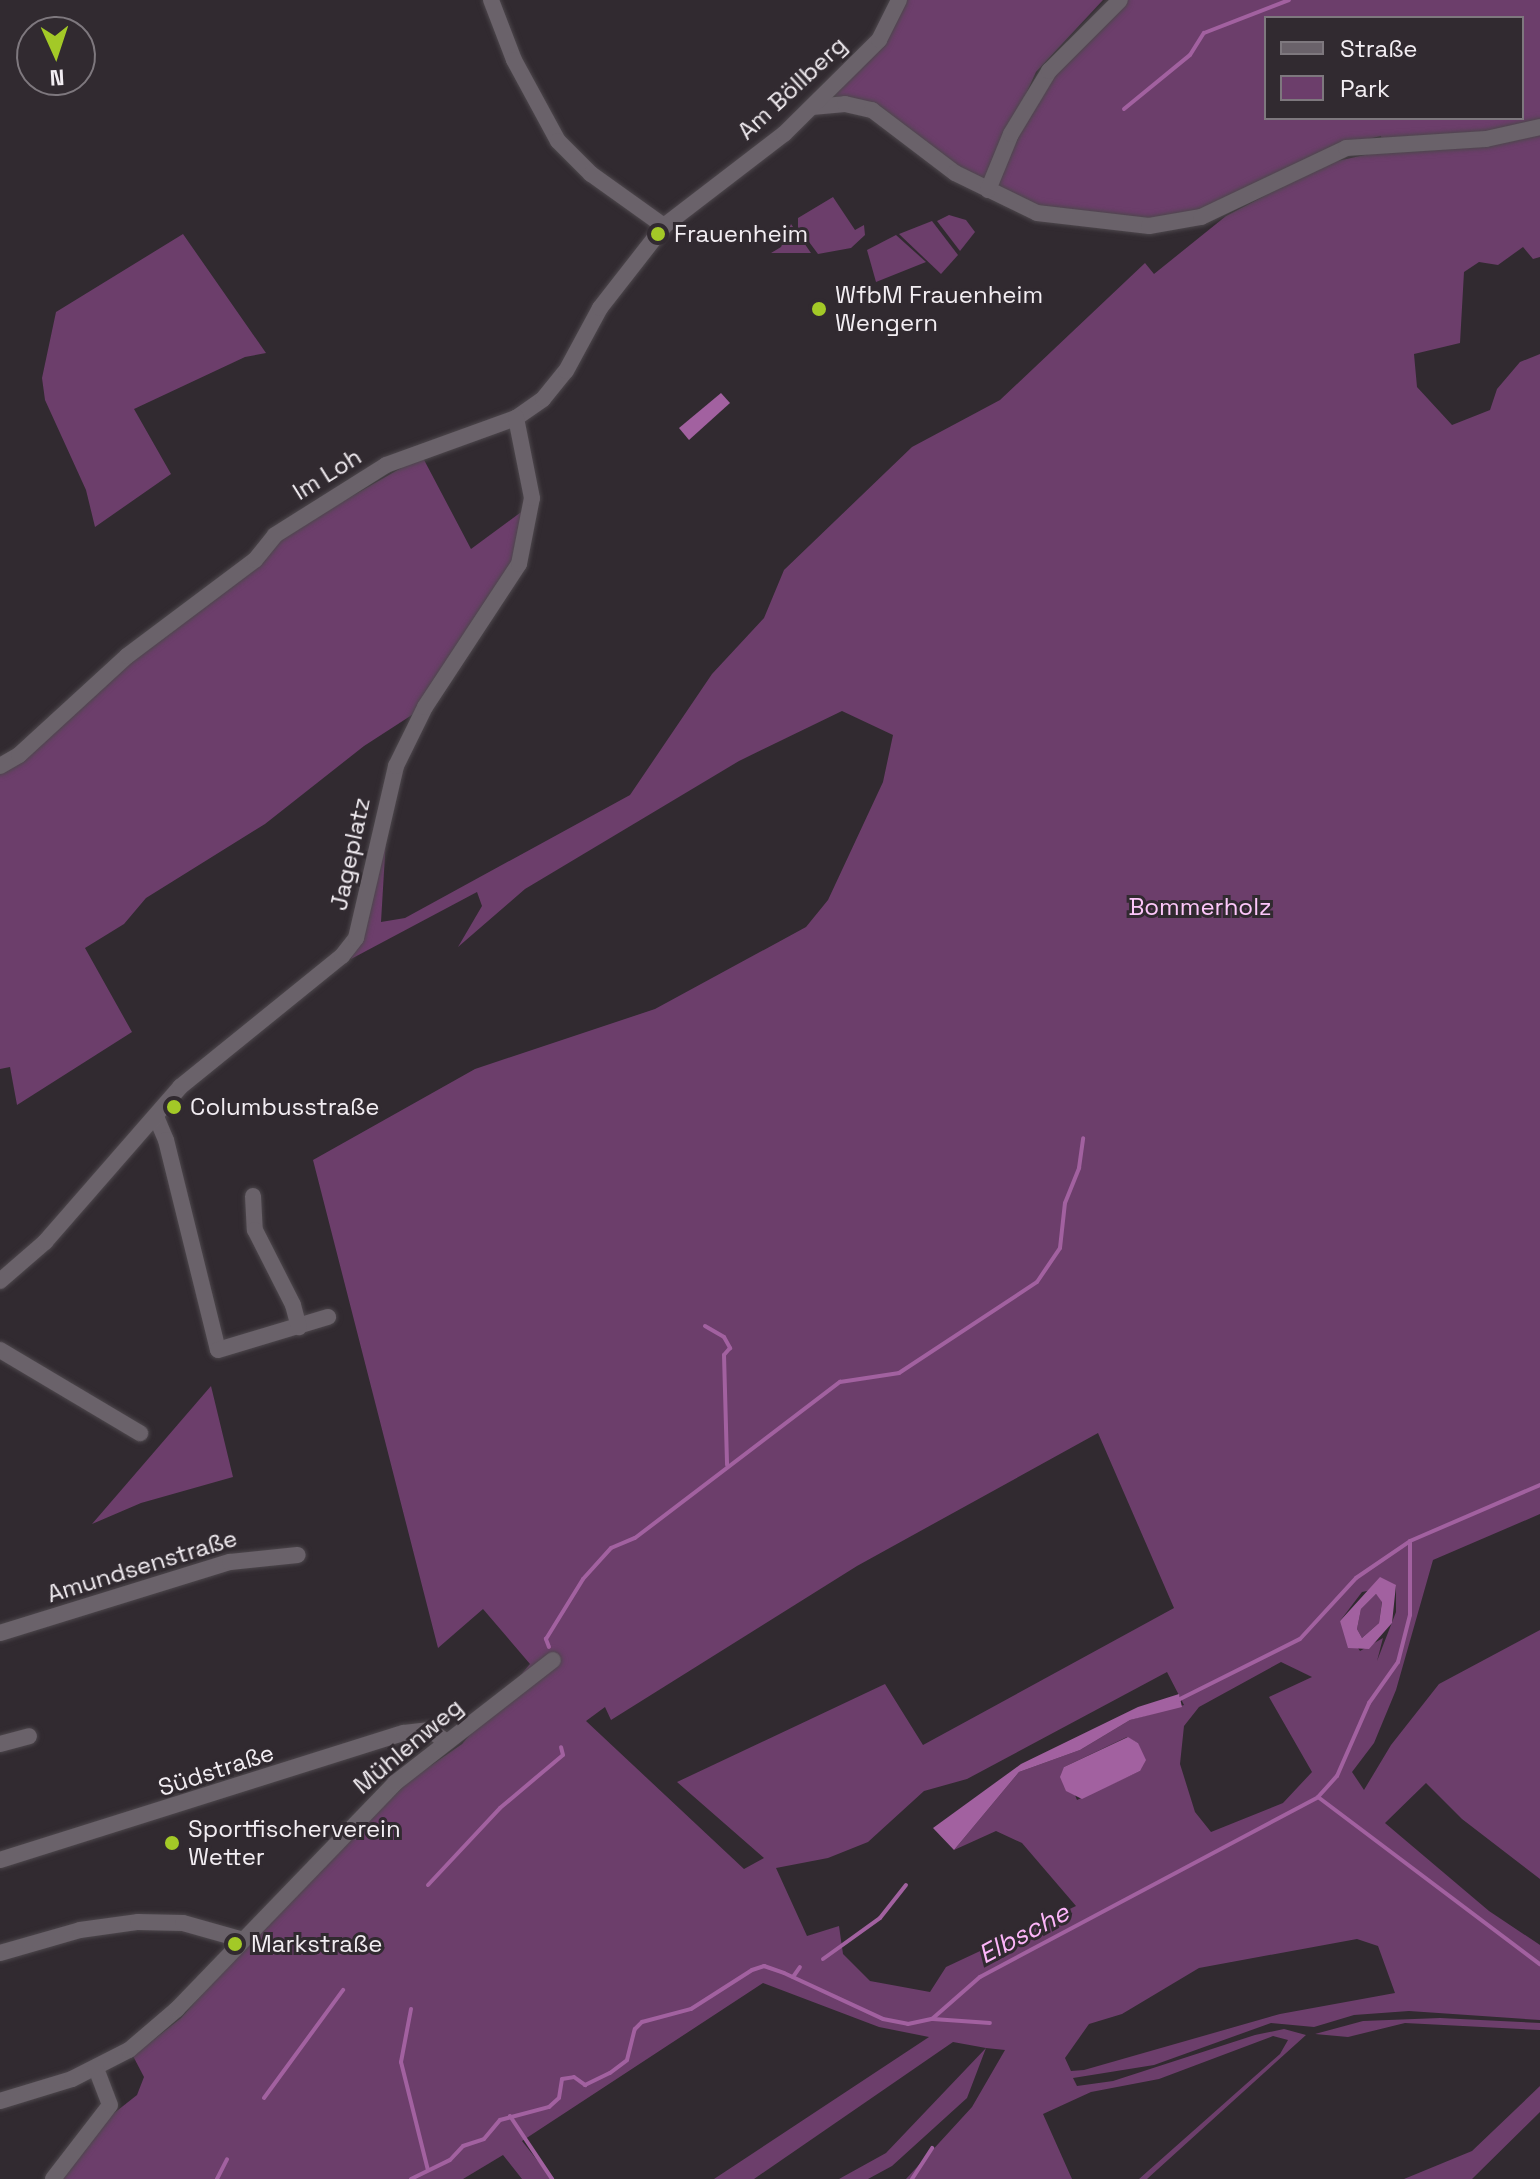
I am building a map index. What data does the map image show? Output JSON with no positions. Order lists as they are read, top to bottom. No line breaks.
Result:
{"streets":{"street":["Am Böllberg","Im Loh","Jageplatz","Amundsenstraße","Mühlenweg","Südstraße"]},"crossings":[["Am Böllberg","Im Loh"],["Im Loh","Jageplatz"],["Mühlenweg","Südstraße"]],"water":["Elbsche"],"parks":["Bommerholz"],"places":["Frauenheim","WfbM Frauenheim Wengern","Columbusstraße","Sportfischerverein Wetter","Markstraße"],"legend":["Straße","Park"],"north":"bottom"}
